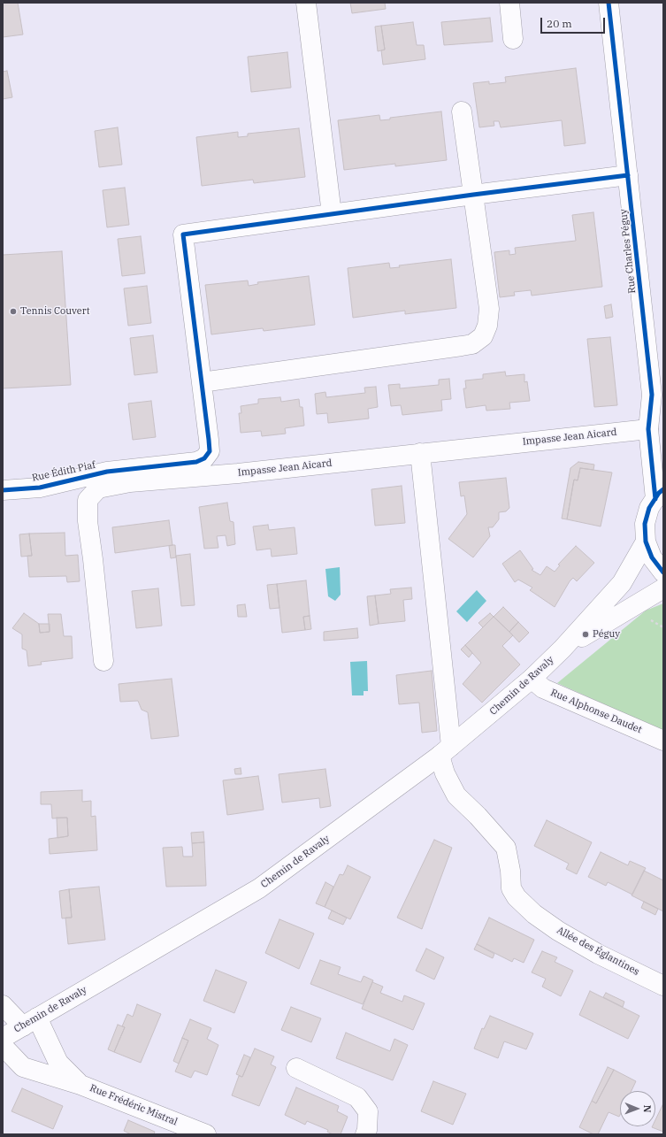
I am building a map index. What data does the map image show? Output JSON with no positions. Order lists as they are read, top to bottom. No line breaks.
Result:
{"streets":{"street":["Rue Charles Péguy","Impasse Jean Aicard","Rue Édith Piaf","Chemin de Ravaly","Rue Alphonse Daudet","Allée des Églantines","Rue Frédéric Mistral"]},"crossings":[["Rue Charles Péguy","Impasse Jean Aicard"],["Impasse Jean Aicard","Allée des Églantines"],["Chemin de Ravaly","Rue Alphonse Daudet"],["Chemin de Ravaly","Allée des Églantines"],["Chemin de Ravaly","Rue Frédéric Mistral"]],"places":["Tennis Couvert","Péguy"],"scale_bar":"20 m","north":"right"}
